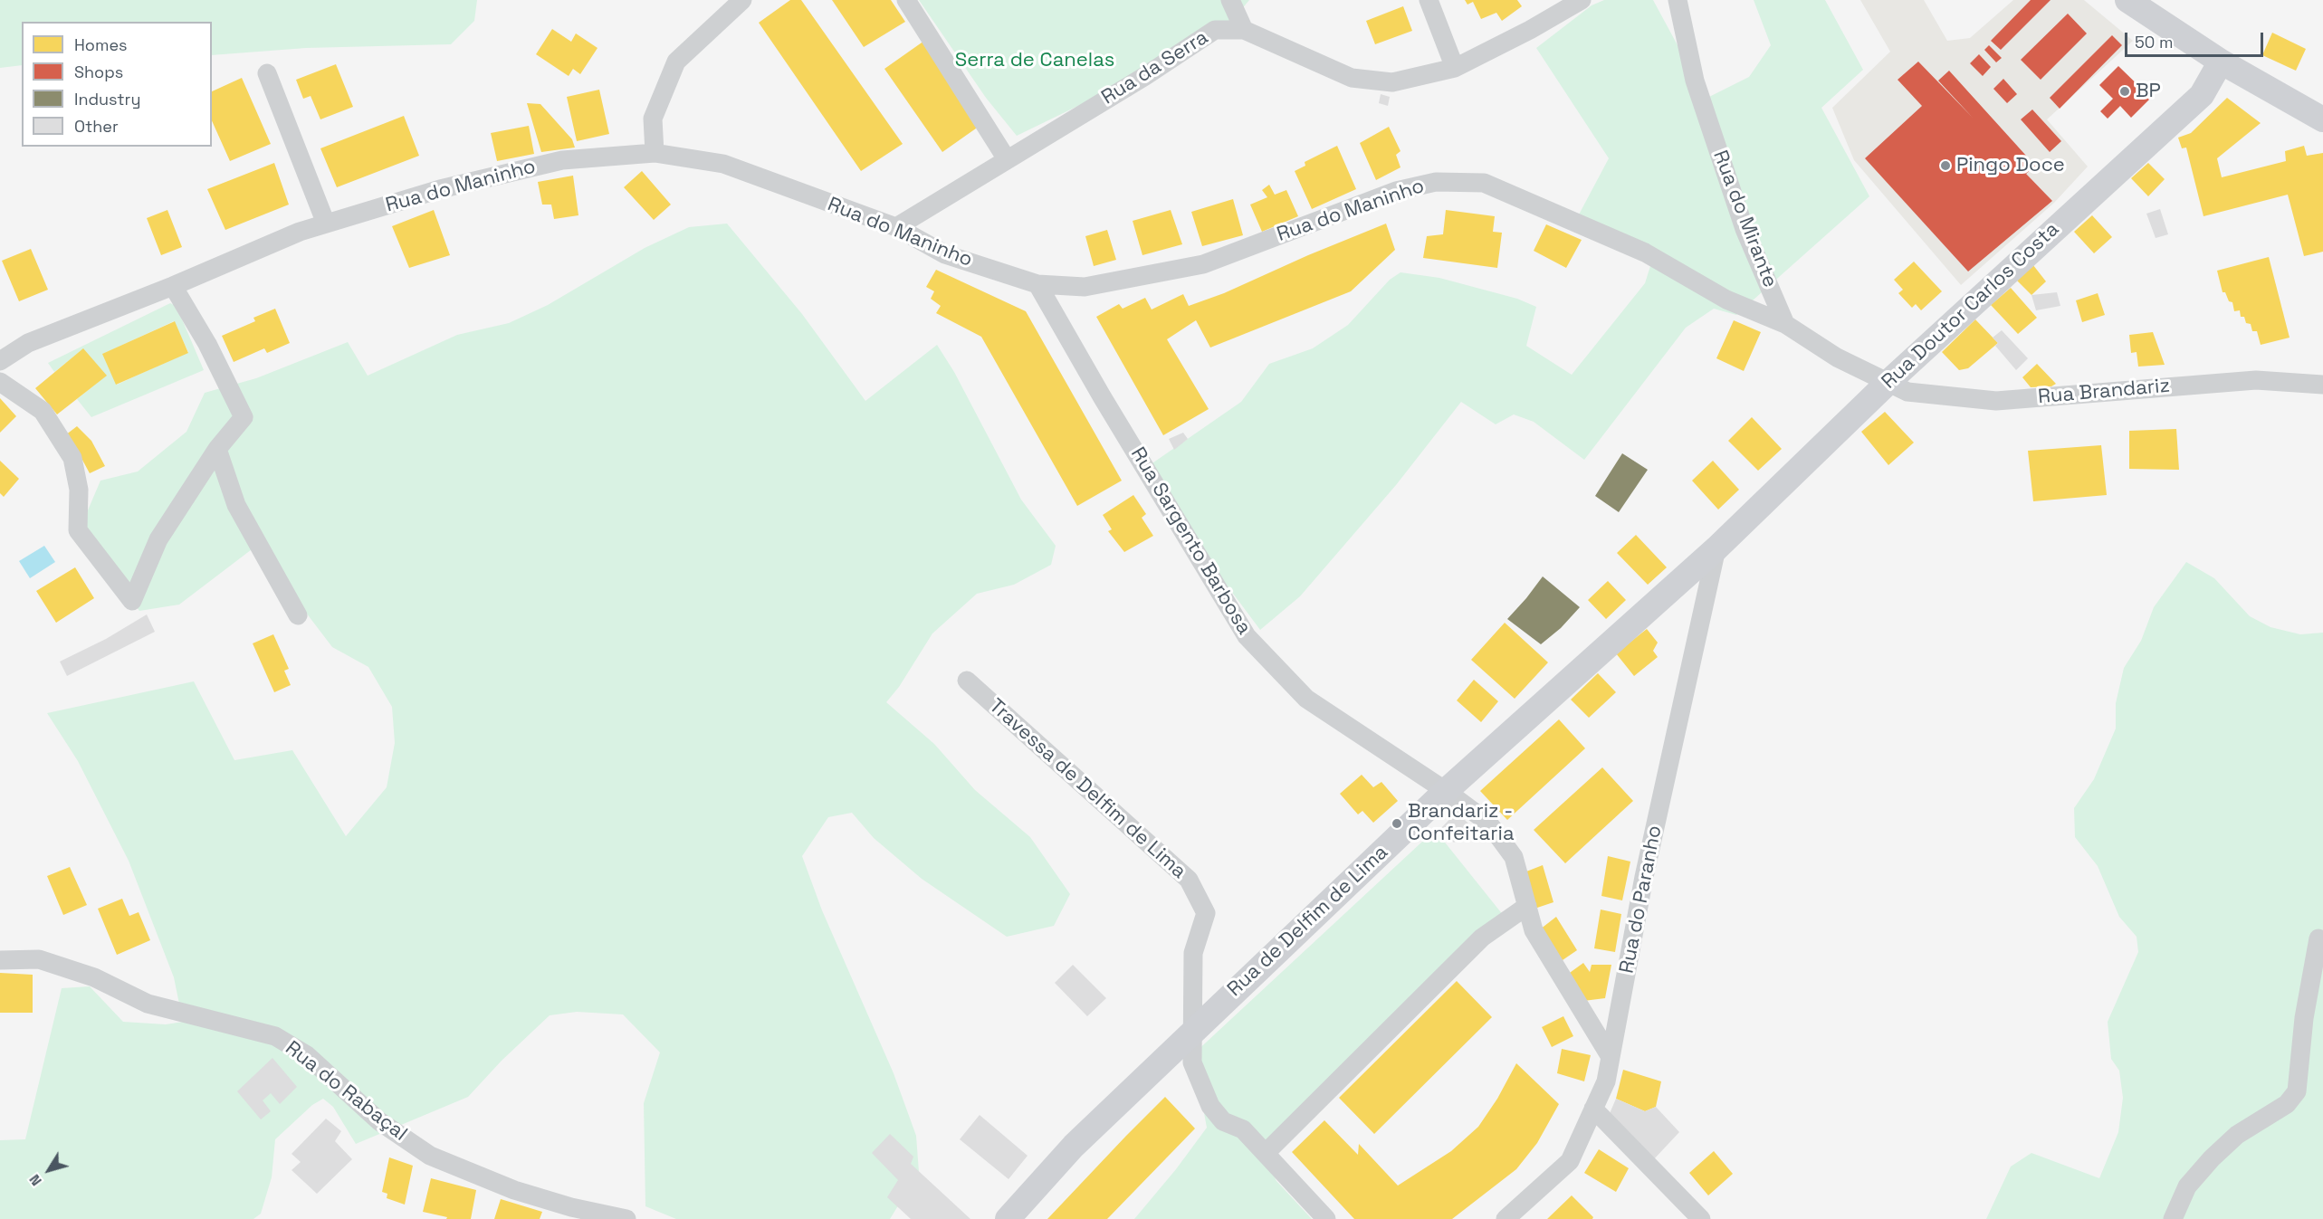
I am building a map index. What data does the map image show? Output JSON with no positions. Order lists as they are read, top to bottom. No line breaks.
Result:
{"streets":{"main road":["Rua Doutor Carlos Costa","Rua de Delfim de Lima"],"street":["Rua da Serra","Rua do Maninho","Rua do Mirante","Rua Brandariz","Rua Sargento Barbosa","Travessa de Delfim de Lima","Rua do Paranho","Rua do Rabaçal"]},"crossings":[["Rua da Serra","Rua do Maninho"],["Rua do Maninho","Rua do Mirante"],["Rua do Maninho","Rua Sargento Barbosa"],["Rua Doutor Carlos Costa","Rua Brandariz"],["Rua Doutor Carlos Costa","Rua do Paranho"],["Rua Doutor Carlos Costa","Rua de Delfim de Lima"],["Rua Sargento Barbosa","Rua do Paranho"],["Rua Sargento Barbosa","Rua de Delfim de Lima"],["Travessa de Delfim de Lima","Rua de Delfim de Lima"],["Rua do Paranho","Rua de Delfim de Lima"]],"parks":["Serra de Canelas"],"places":["BP","Pingo Doce","Brandariz - Confeitaria"],"legend":["Homes","Shops","Industry","Other"],"scale_bar":"50 m","north":"bottom left"}
